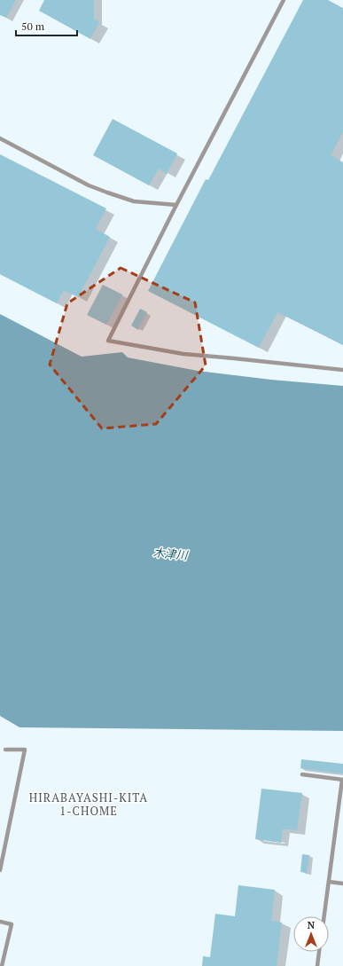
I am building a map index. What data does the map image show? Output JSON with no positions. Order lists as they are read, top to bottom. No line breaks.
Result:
{"districts":["HIRABAYASHI-KITA 1-CHOME"],"water":["木津川"],"scale_bar":"50 m","north":"top"}
